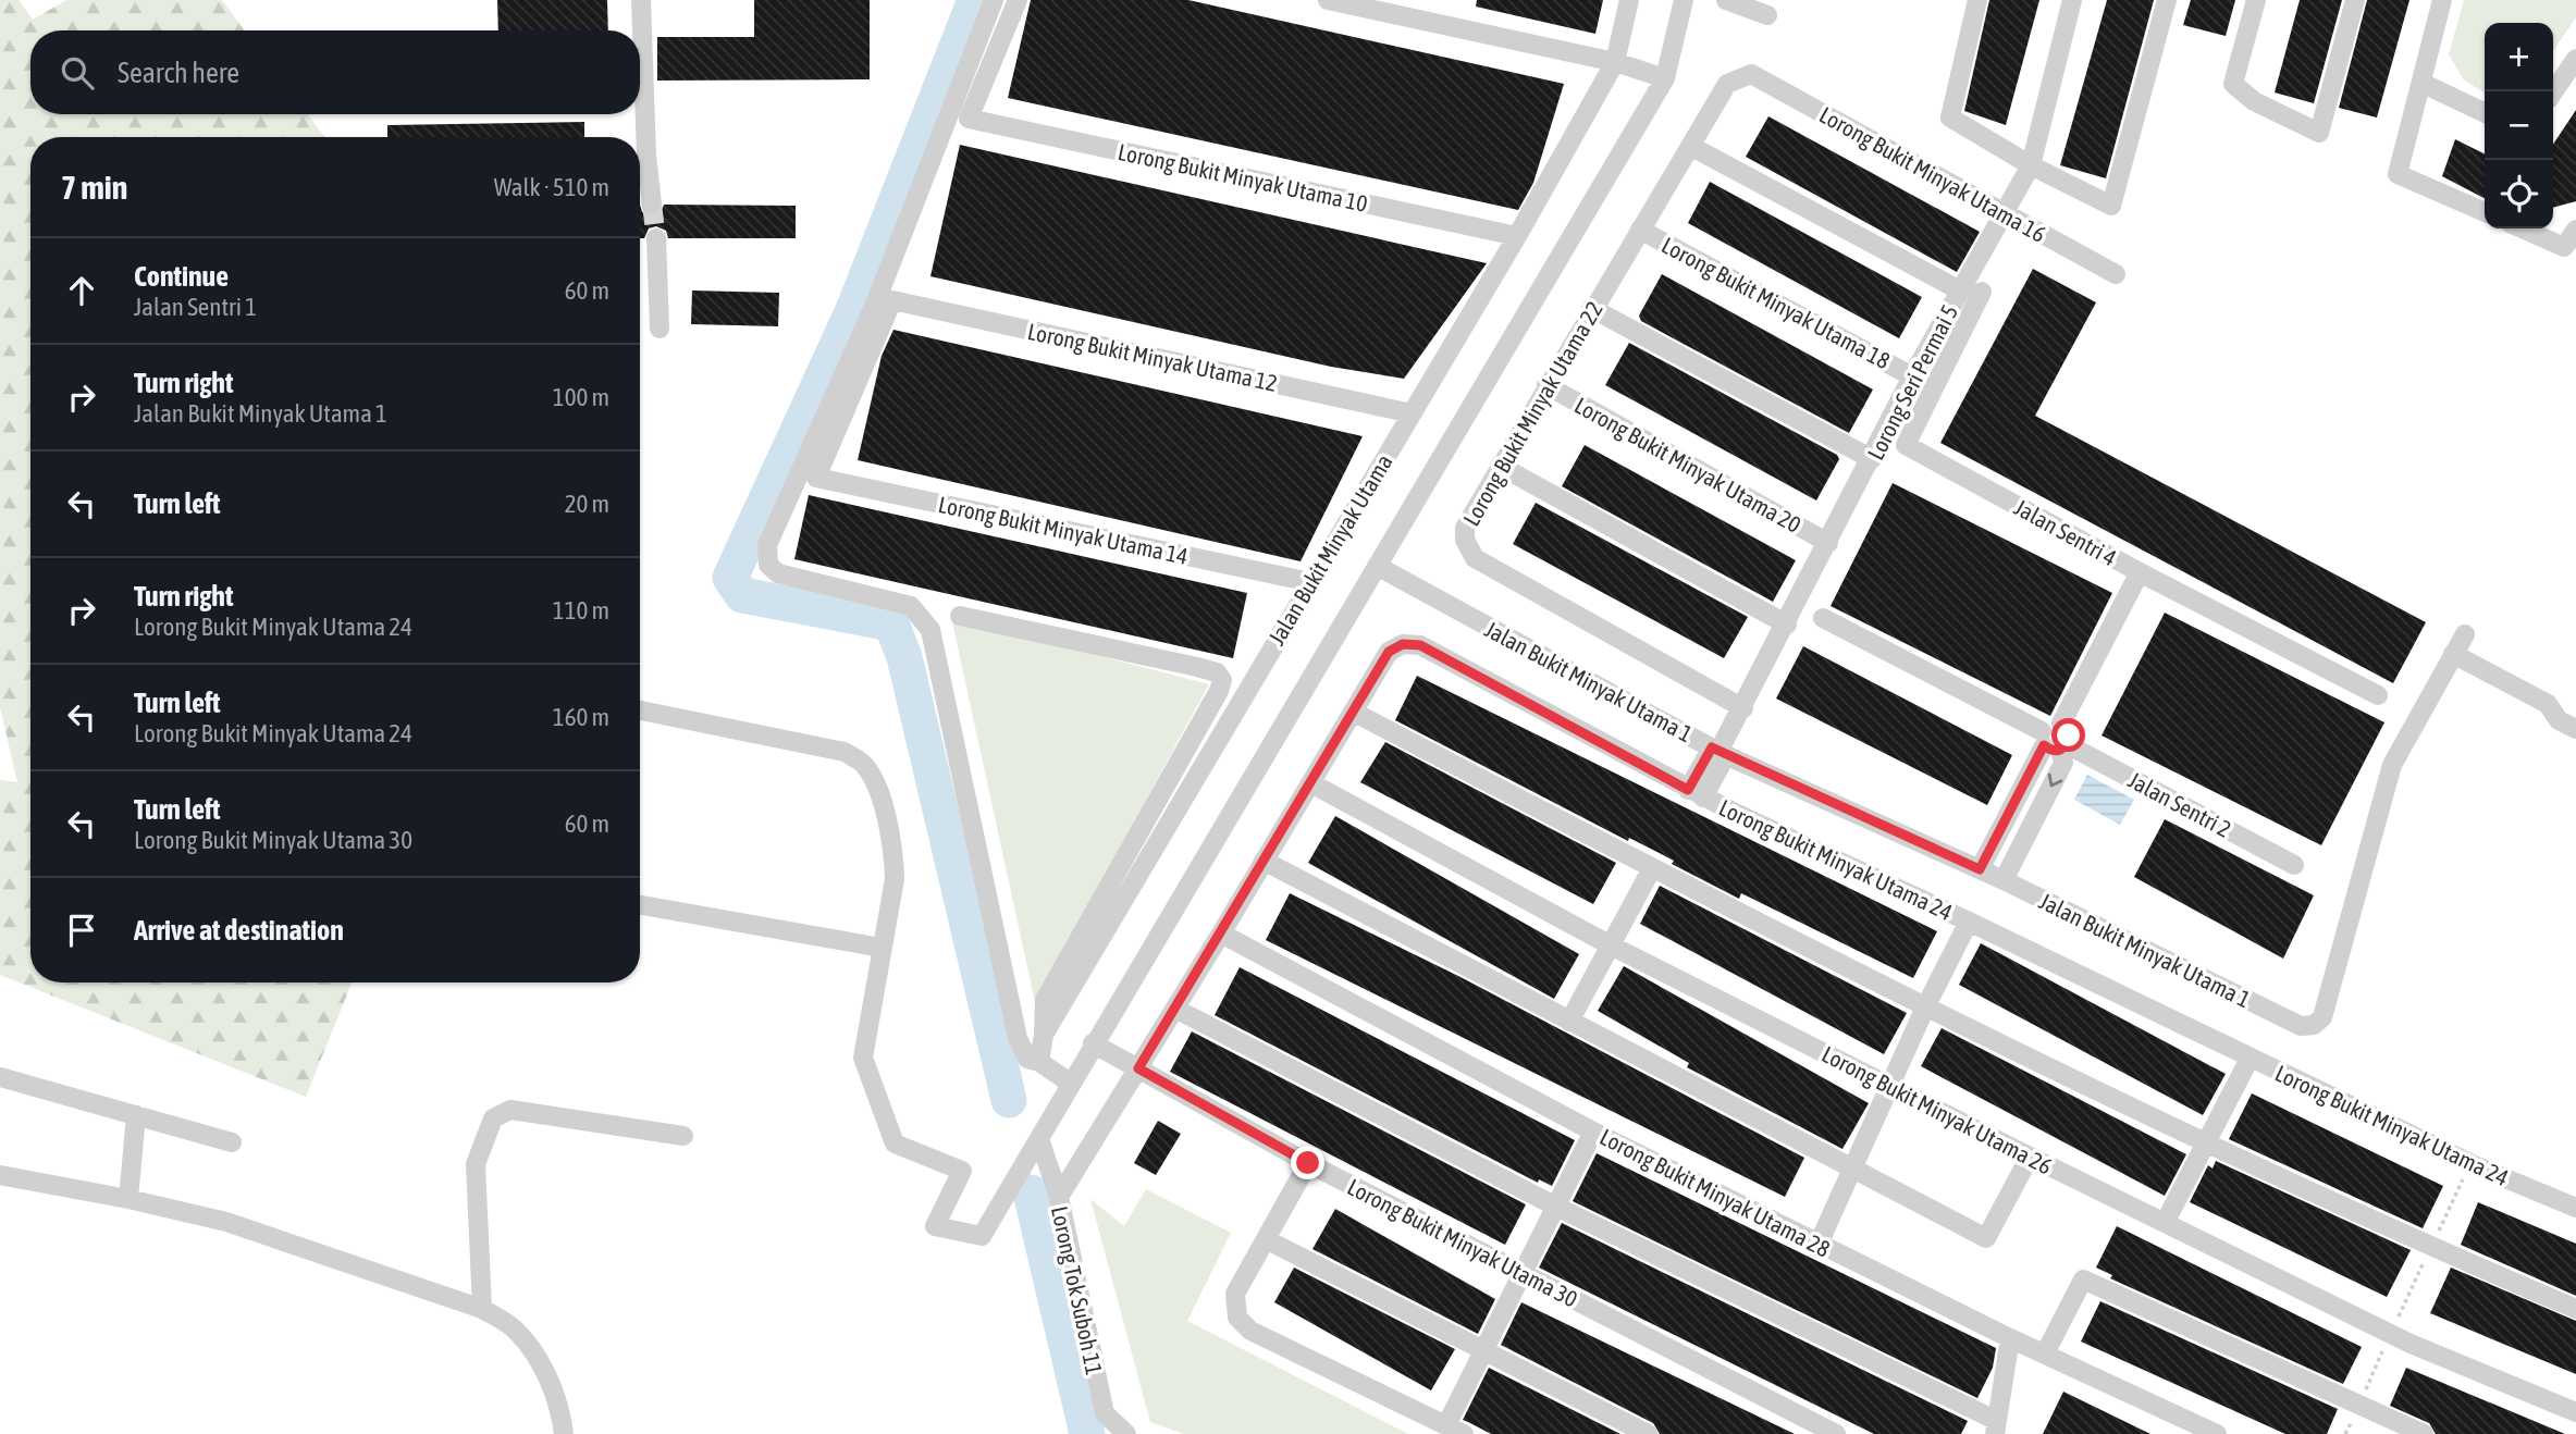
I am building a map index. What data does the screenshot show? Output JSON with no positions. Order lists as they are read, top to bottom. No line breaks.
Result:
{"streets":{"street":["Lorong Bukit Minyak Utama 16","Lorong Bukit Minyak Utama 10","Lorong Bukit Minyak Utama 18","Lorong Bukit Minyak Utama 12","Lorong Seri Permai 5","Lorong Bukit Minyak Utama 22","Lorong Bukit Minyak Utama 20","Lorong Bukit Minyak Utama 14","Jalan Sentri 4","Jalan Bukit Minyak Utama","Jalan Bukit Minyak Utama 1","Jalan Sentri 2","Lorong Bukit Minyak Utama 24","Lorong Bukit Minyak Utama 26","Lorong Bukit Minyak Utama 28","Lorong Bukit Minyak Utama 30","Lorong Tok Suboh 11"]},"crossings":[["Lorong Bukit Minyak Utama 16","Lorong Seri Permai 5"],["Lorong Bukit Minyak Utama 16","Lorong Bukit Minyak Utama 22"],["Lorong Bukit Minyak Utama 10","Jalan Bukit Minyak Utama"],["Lorong Bukit Minyak Utama 18","Lorong Seri Permai 5"],["Lorong Bukit Minyak Utama 18","Lorong Bukit Minyak Utama 22"],["Lorong Bukit Minyak Utama 12","Lorong Bukit Minyak Utama 14"],["Lorong Bukit Minyak Utama 12","Jalan Bukit Minyak Utama"],["Lorong Seri Permai 5","Lorong Bukit Minyak Utama 22"],["Lorong Seri Permai 5","Lorong Bukit Minyak Utama 20"],["Lorong Seri Permai 5","Jalan Bukit Minyak Utama 1"],["Lorong Seri Permai 5","Lorong Bukit Minyak Utama 24"],["Lorong Bukit Minyak Utama 22","Lorong Bukit Minyak Utama 20"],["Lorong Bukit Minyak Utama 14","Jalan Bukit Minyak Utama"],["Jalan Bukit Minyak Utama","Jalan Bukit Minyak Utama 1"],["Jalan Bukit Minyak Utama","Lorong Bukit Minyak Utama 30"],["Jalan Bukit Minyak Utama","Lorong Tok Suboh 11"],["Lorong Bukit Minyak Utama 24","Lorong Bukit Minyak Utama 26"],["Lorong Bukit Minyak Utama 24","Lorong Bukit Minyak Utama 28"],["Lorong Bukit Minyak Utama 24","Lorong Bukit Minyak Utama 30"],["Lorong Bukit Minyak Utama 24","Lorong Tok Suboh 11"]],"page":{"map_buttons":["+","−"],"search":"Search here","heading":["7 min","Walk · 510 m"],"list":[["Continue","Jalan Sentri 1","60 m"],["Turn right","Jalan Bukit Minyak Utama 1","100 m"],["Turn left","20 m"],["Turn right","Lorong Bukit Minyak Utama 24","110 m"],["Turn left","Lorong Bukit Minyak Utama 24","160 m"],["Turn left","Lorong Bukit Minyak Utama 30","60 m"],"Arrive at destination"]}}
